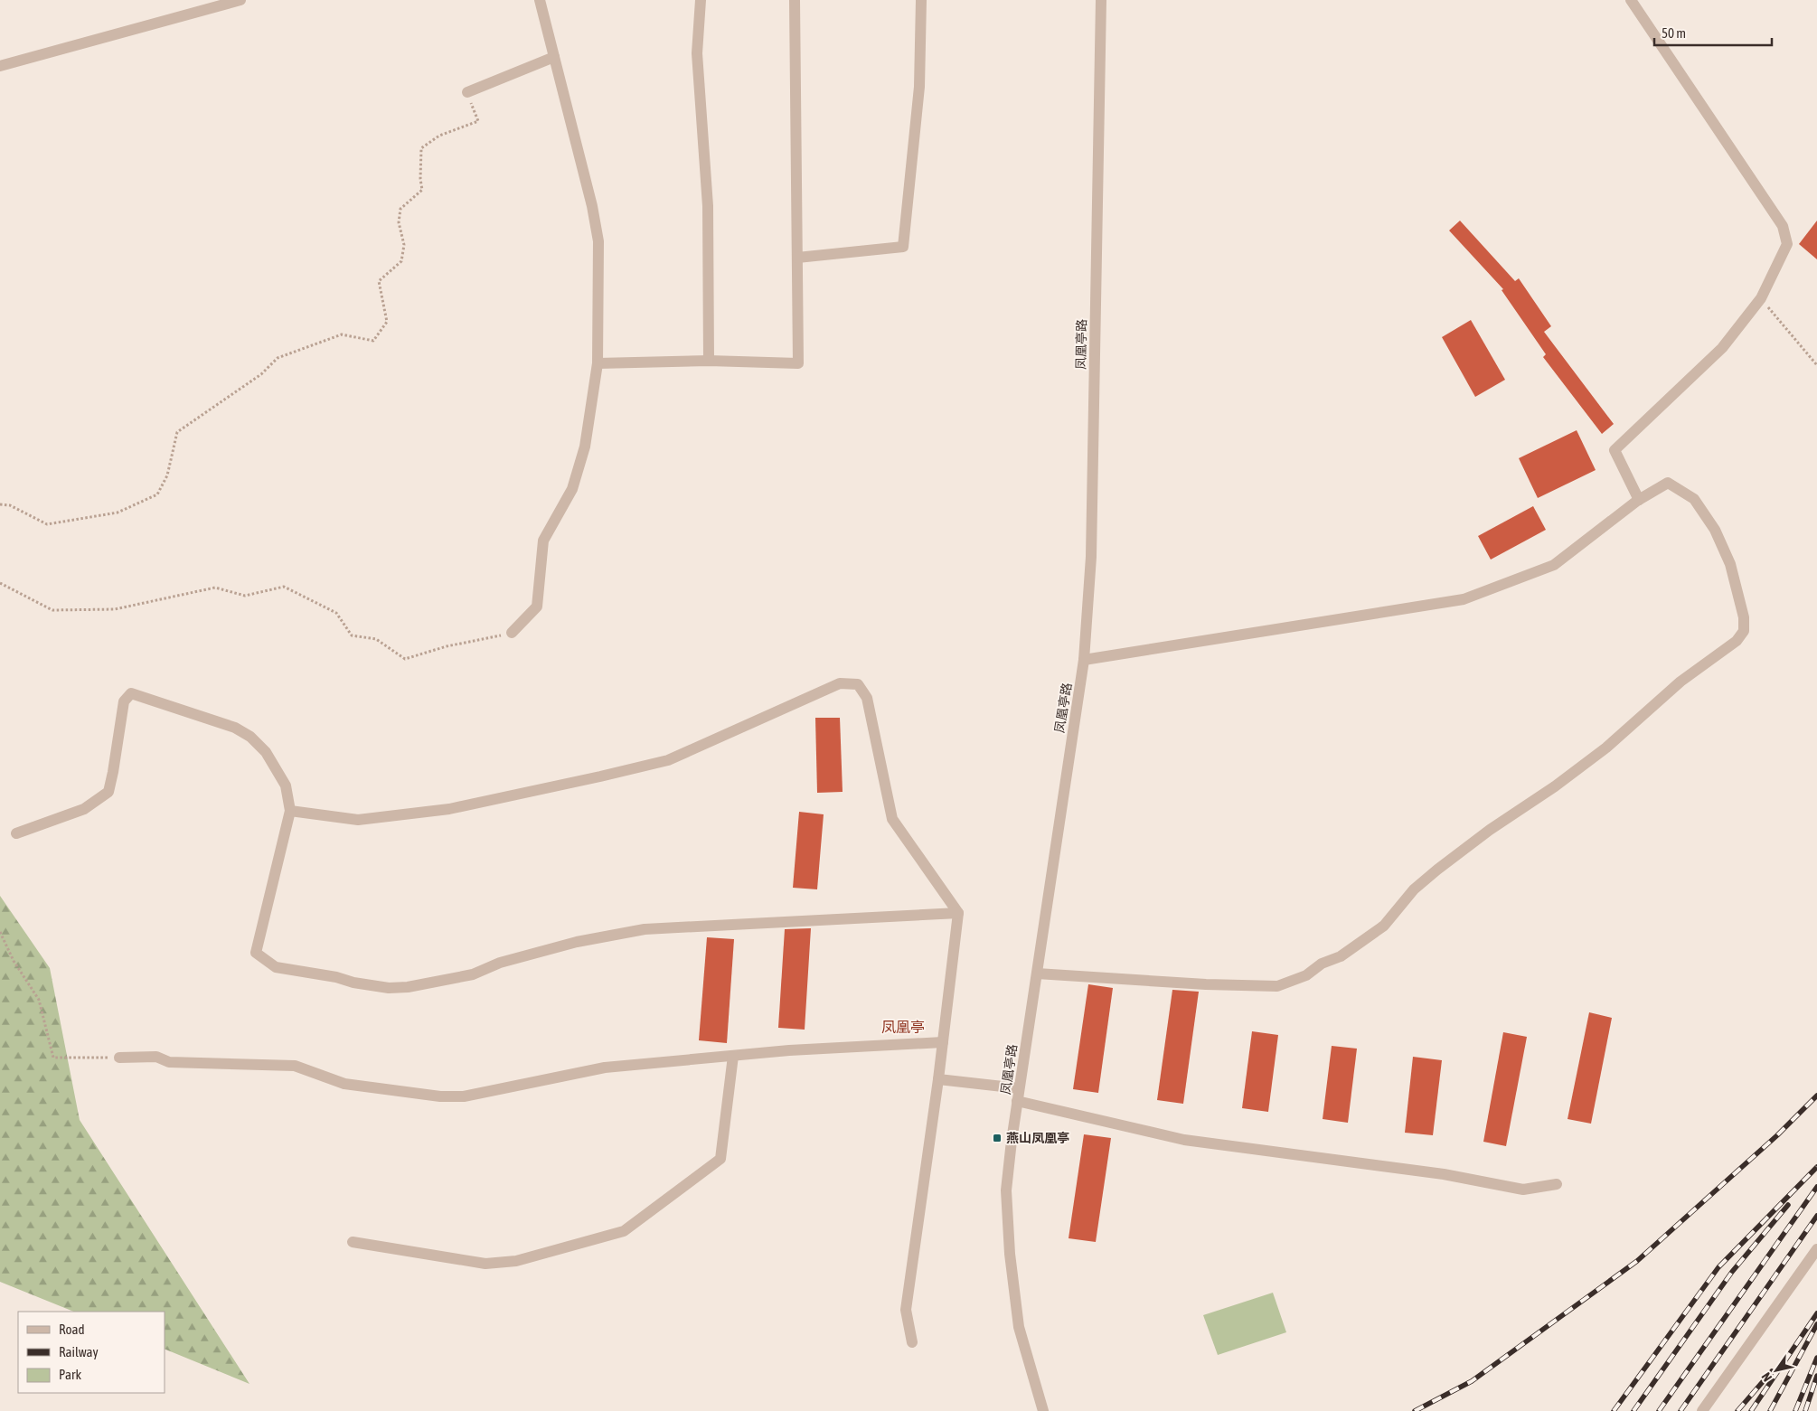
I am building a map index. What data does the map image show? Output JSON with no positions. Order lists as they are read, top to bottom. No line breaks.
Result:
{"streets":{"street":["凤凰亭路"]},"districts":["凤凰亭"],"places":{"transit":["燕山凤凰亭"]},"legend":["Road","Railway","Park"],"scale_bar":"50 m","north":"bottom left"}
